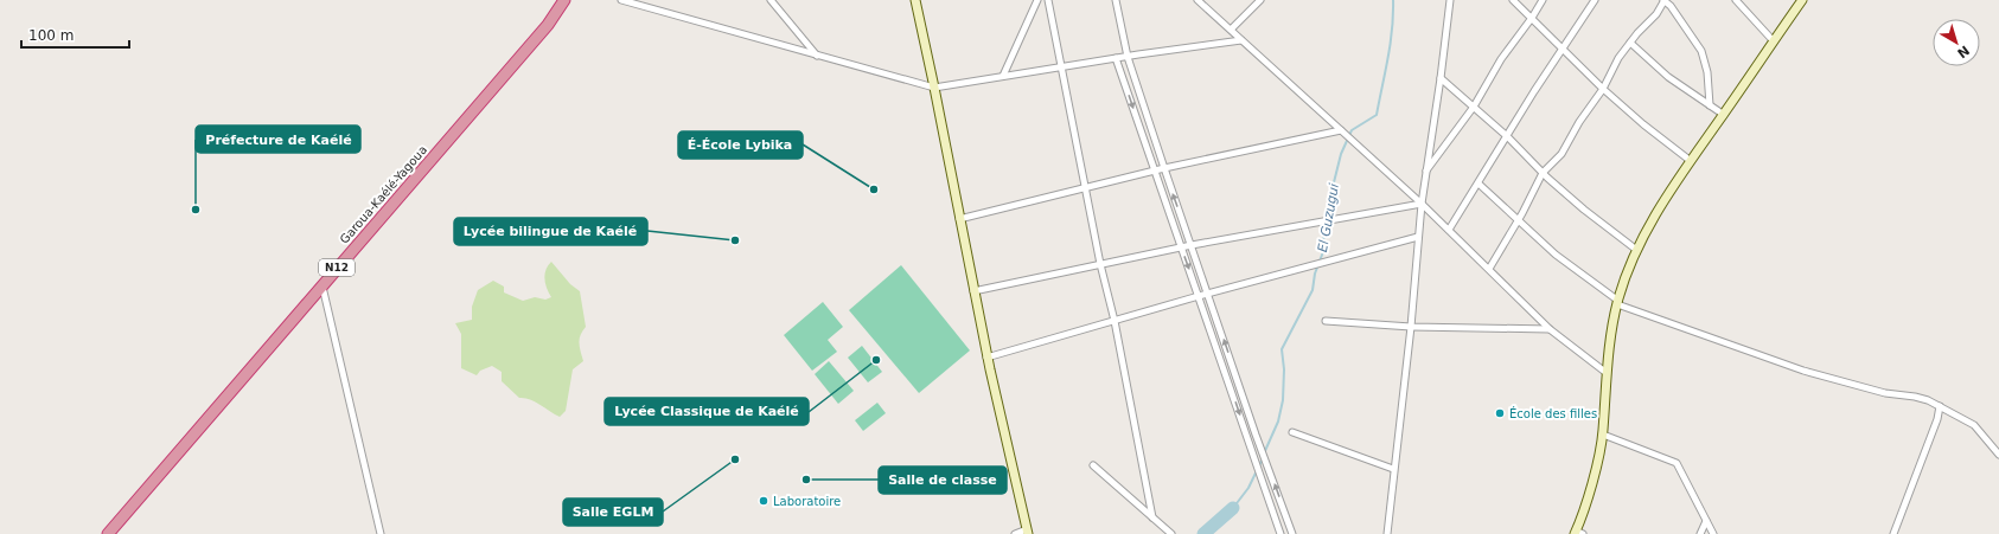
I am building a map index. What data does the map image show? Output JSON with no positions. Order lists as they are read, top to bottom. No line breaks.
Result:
{"streets":{"highway":["Garoua-Kaélé-Yagoua","N12"]},"water":["El Guzugui"],"places":["É-École Lybika","Préfecture de Kaélé","Lycée bilingue de Kaélé","Lycée Classique de Kaélé","École des filles","Salle EGLM","Salle de classe","Laboratoire"],"scale_bar":"100 m","north":"bottom right"}
